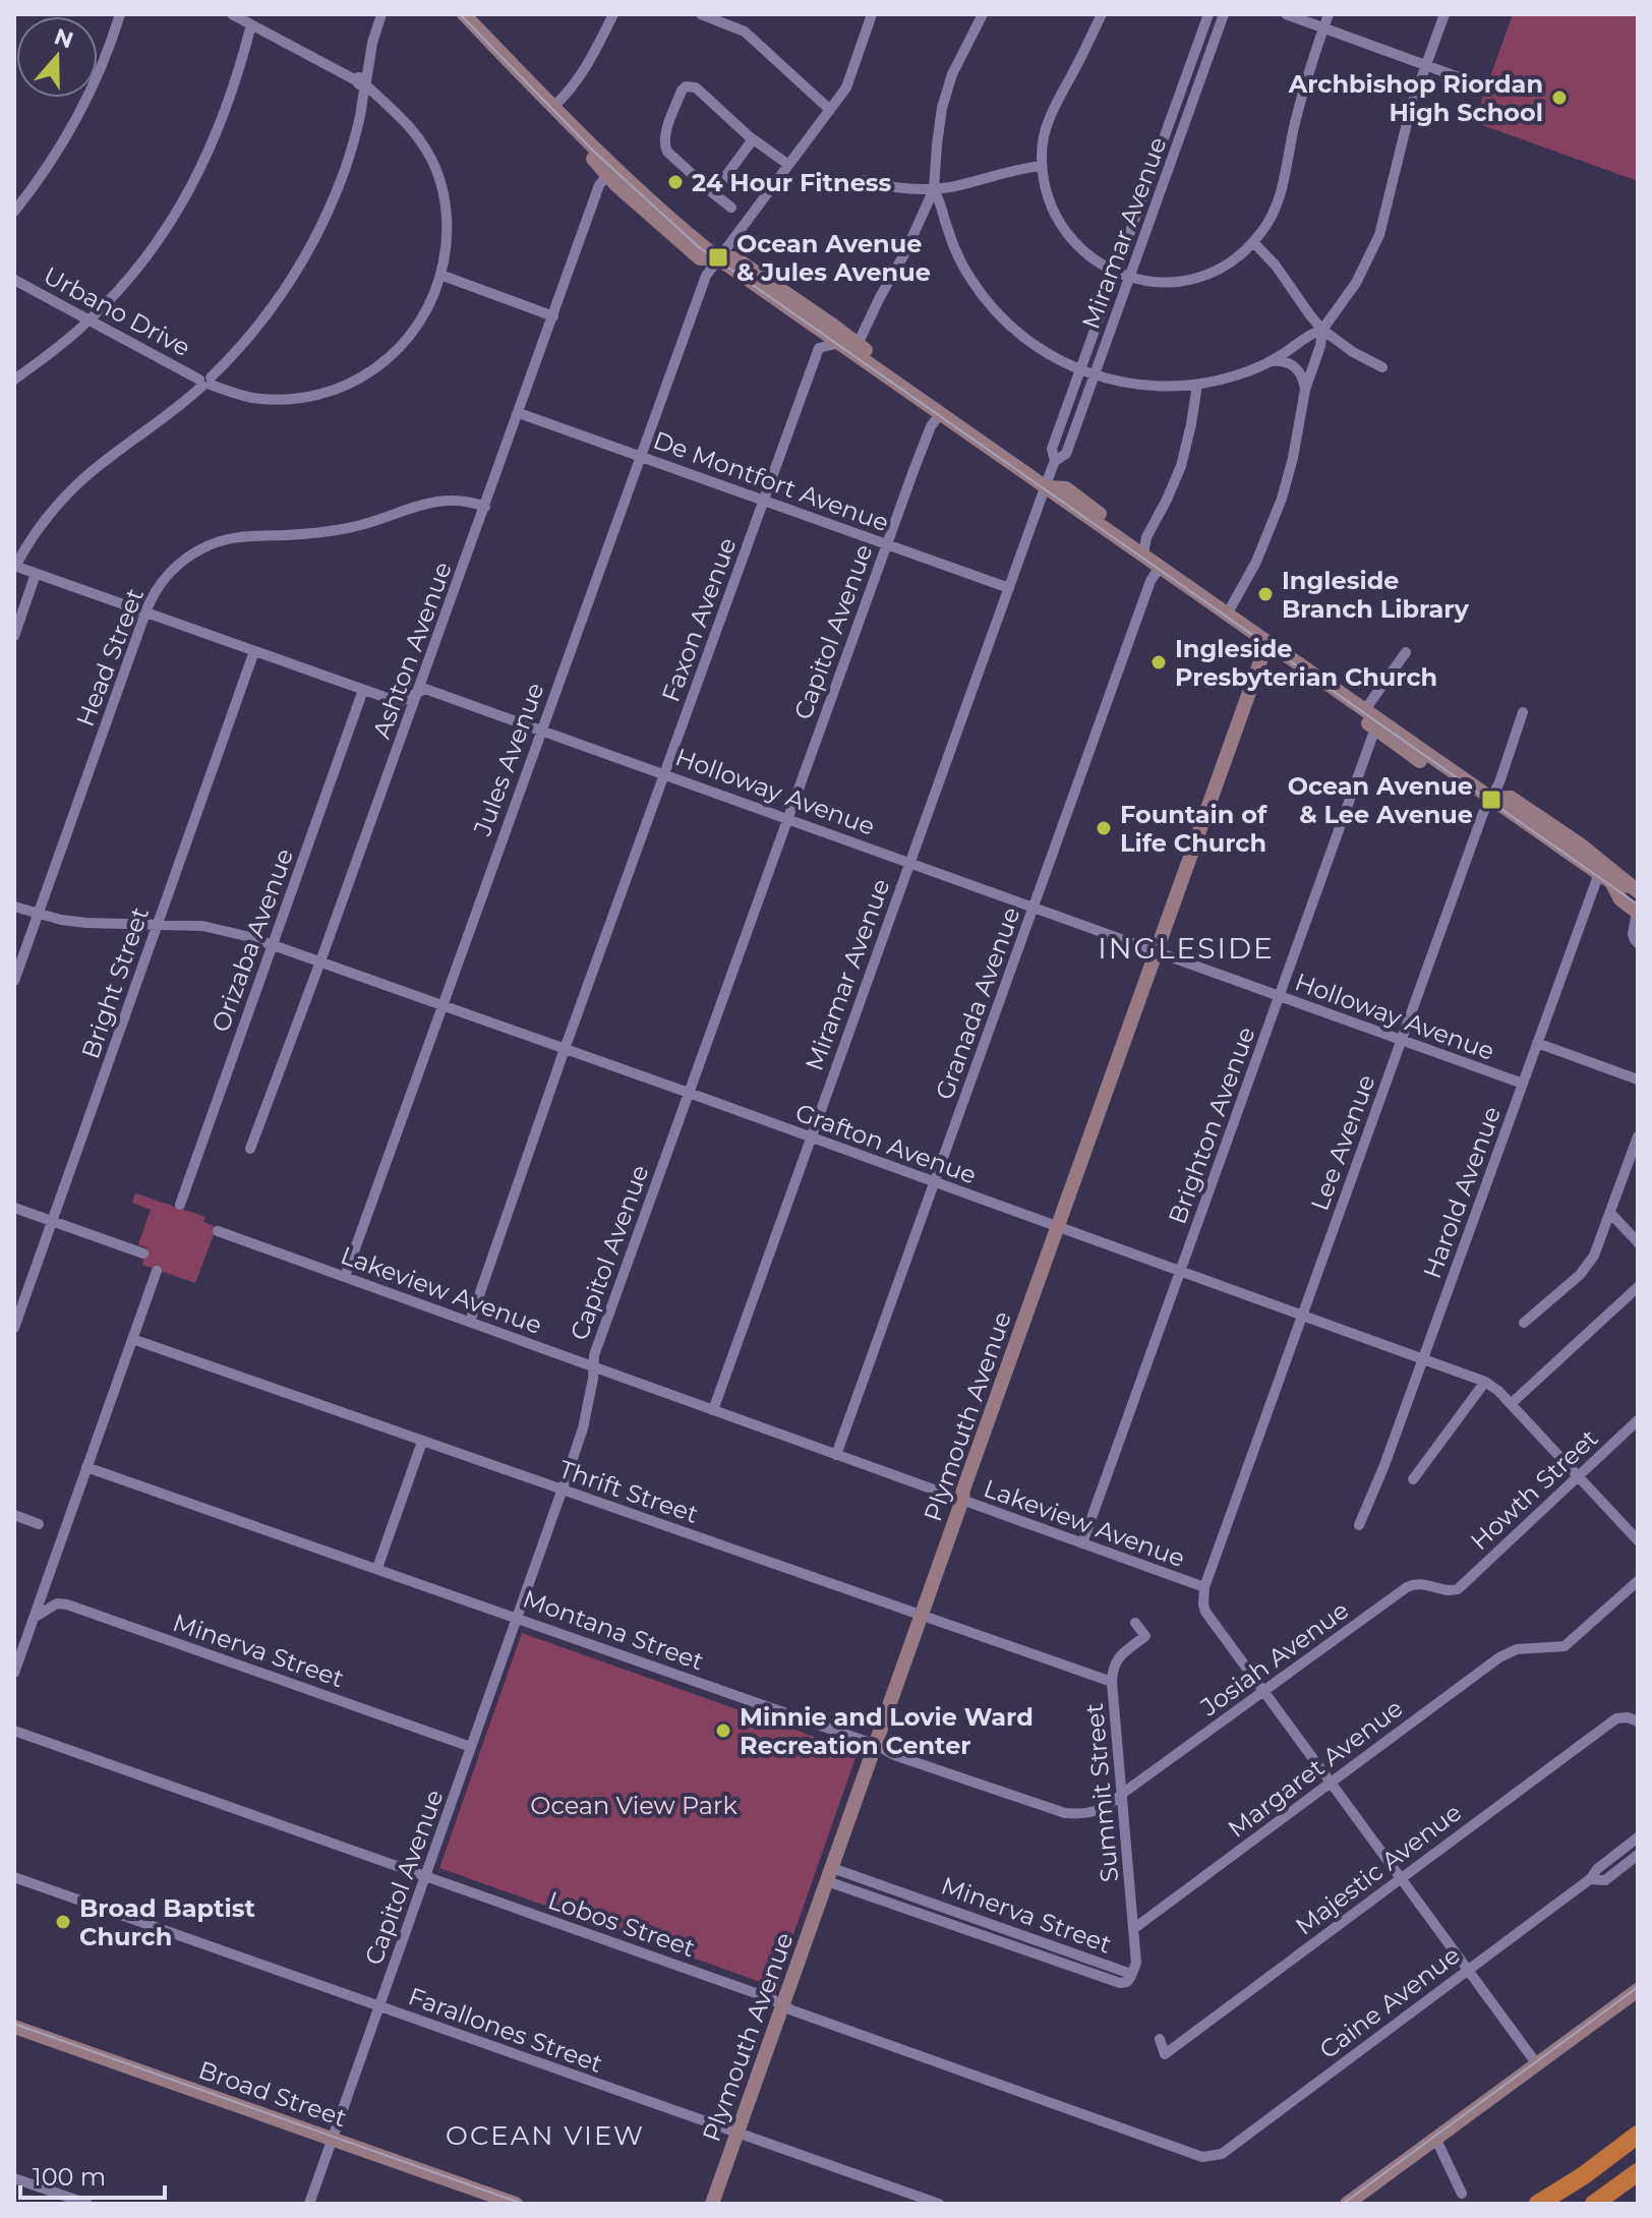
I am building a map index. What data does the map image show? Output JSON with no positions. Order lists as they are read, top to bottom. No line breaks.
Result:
{"streets":{"street":["Miramar Avenue","Urbano Drive","De Montfort Avenue","Faxon Avenue","Capitol Avenue","Ashton Avenue","Head Street","Jules Avenue","Holloway Avenue","Orizaba Avenue","Bright Street","Granada Avenue","Brighton Avenue","Lee Avenue","Grafton Avenue","Harold Avenue","Lakeview Avenue","Plymouth Avenue","Howth Street","Thrift Street","Montana Street","Minerva Street","Josiah Avenue","Margaret Avenue","Summit Street","Majestic Avenue","Lobos Street","Caine Avenue","Farallones Street","Broad Street"]},"crossings":[["Miramar Avenue","De Montfort Avenue"],["Miramar Avenue","Holloway Avenue"],["Miramar Avenue","Grafton Avenue"],["Miramar Avenue","Lakeview Avenue"],["De Montfort Avenue","Faxon Avenue"],["De Montfort Avenue","Capitol Avenue"],["De Montfort Avenue","Ashton Avenue"],["De Montfort Avenue","Jules Avenue"],["Faxon Avenue","Holloway Avenue"],["Faxon Avenue","Grafton Avenue"],["Faxon Avenue","Lakeview Avenue"],["Capitol Avenue","Holloway Avenue"],["Capitol Avenue","Grafton Avenue"],["Capitol Avenue","Lakeview Avenue"],["Capitol Avenue","Thrift Street"],["Capitol Avenue","Montana Street"],["Capitol Avenue","Minerva Street"],["Capitol Avenue","Lobos Street"],["Capitol Avenue","Farallones Street"],["Capitol Avenue","Broad Street"],["Ashton Avenue","Head Street"],["Ashton Avenue","Holloway Avenue"],["Ashton Avenue","Grafton Avenue"],["Head Street","Holloway Avenue"],["Head Street","Grafton Avenue"],["Jules Avenue","Holloway Avenue"],["Jules Avenue","Grafton Avenue"],["Jules Avenue","Lakeview Avenue"],["Holloway Avenue","Orizaba Avenue"],["Holloway Avenue","Bright Street"],["Holloway Avenue","Granada Avenue"],["Holloway Avenue","Brighton Avenue"],["Holloway Avenue","Lee Avenue"],["Holloway Avenue","Harold Avenue"],["Holloway Avenue","Plymouth Avenue"],["Orizaba Avenue","Grafton Avenue"],["Bright Street","Grafton Avenue"],["Granada Avenue","Grafton Avenue"],["Granada Avenue","Lakeview Avenue"],["Brighton Avenue","Grafton Avenue"],["Brighton Avenue","Lakeview Avenue"],["Lee Avenue","Grafton Avenue"],["Lee Avenue","Lakeview Avenue"],["Grafton Avenue","Harold Avenue"],["Grafton Avenue","Plymouth Avenue"],["Lakeview Avenue","Plymouth Avenue"],["Lakeview Avenue","Josiah Avenue"],["Lakeview Avenue","Margaret Avenue"],["Lakeview Avenue","Majestic Avenue"],["Lakeview Avenue","Caine Avenue"],["Plymouth Avenue","Thrift Street"],["Plymouth Avenue","Montana Street"],["Plymouth Avenue","Minerva Street"],["Plymouth Avenue","Lobos Street"],["Plymouth Avenue","Farallones Street"],["Howth Street","Josiah Avenue"],["Thrift Street","Summit Street"],["Montana Street","Josiah Avenue"],["Montana Street","Summit Street"],["Minerva Street","Summit Street"],["Josiah Avenue","Summit Street"],["Margaret Avenue","Summit Street"],["Lobos Street","Caine Avenue"]],"districts":["INGLESIDE","OCEAN VIEW"],"parks":["Ocean View Park"],"places":{"other":["Archbishop Riordan High School","24 Hour Fitness","Ingleside Branch Library","Ingleside Presbyterian Church","Fountain of Life Church","Minnie and Lovie Ward Recreation Center","Broad Baptist Church"],"transit":["Ocean Avenue & Jules Avenue","Ocean Avenue & Lee Avenue"]},"scale_bar":"100 m","north":"top"}
